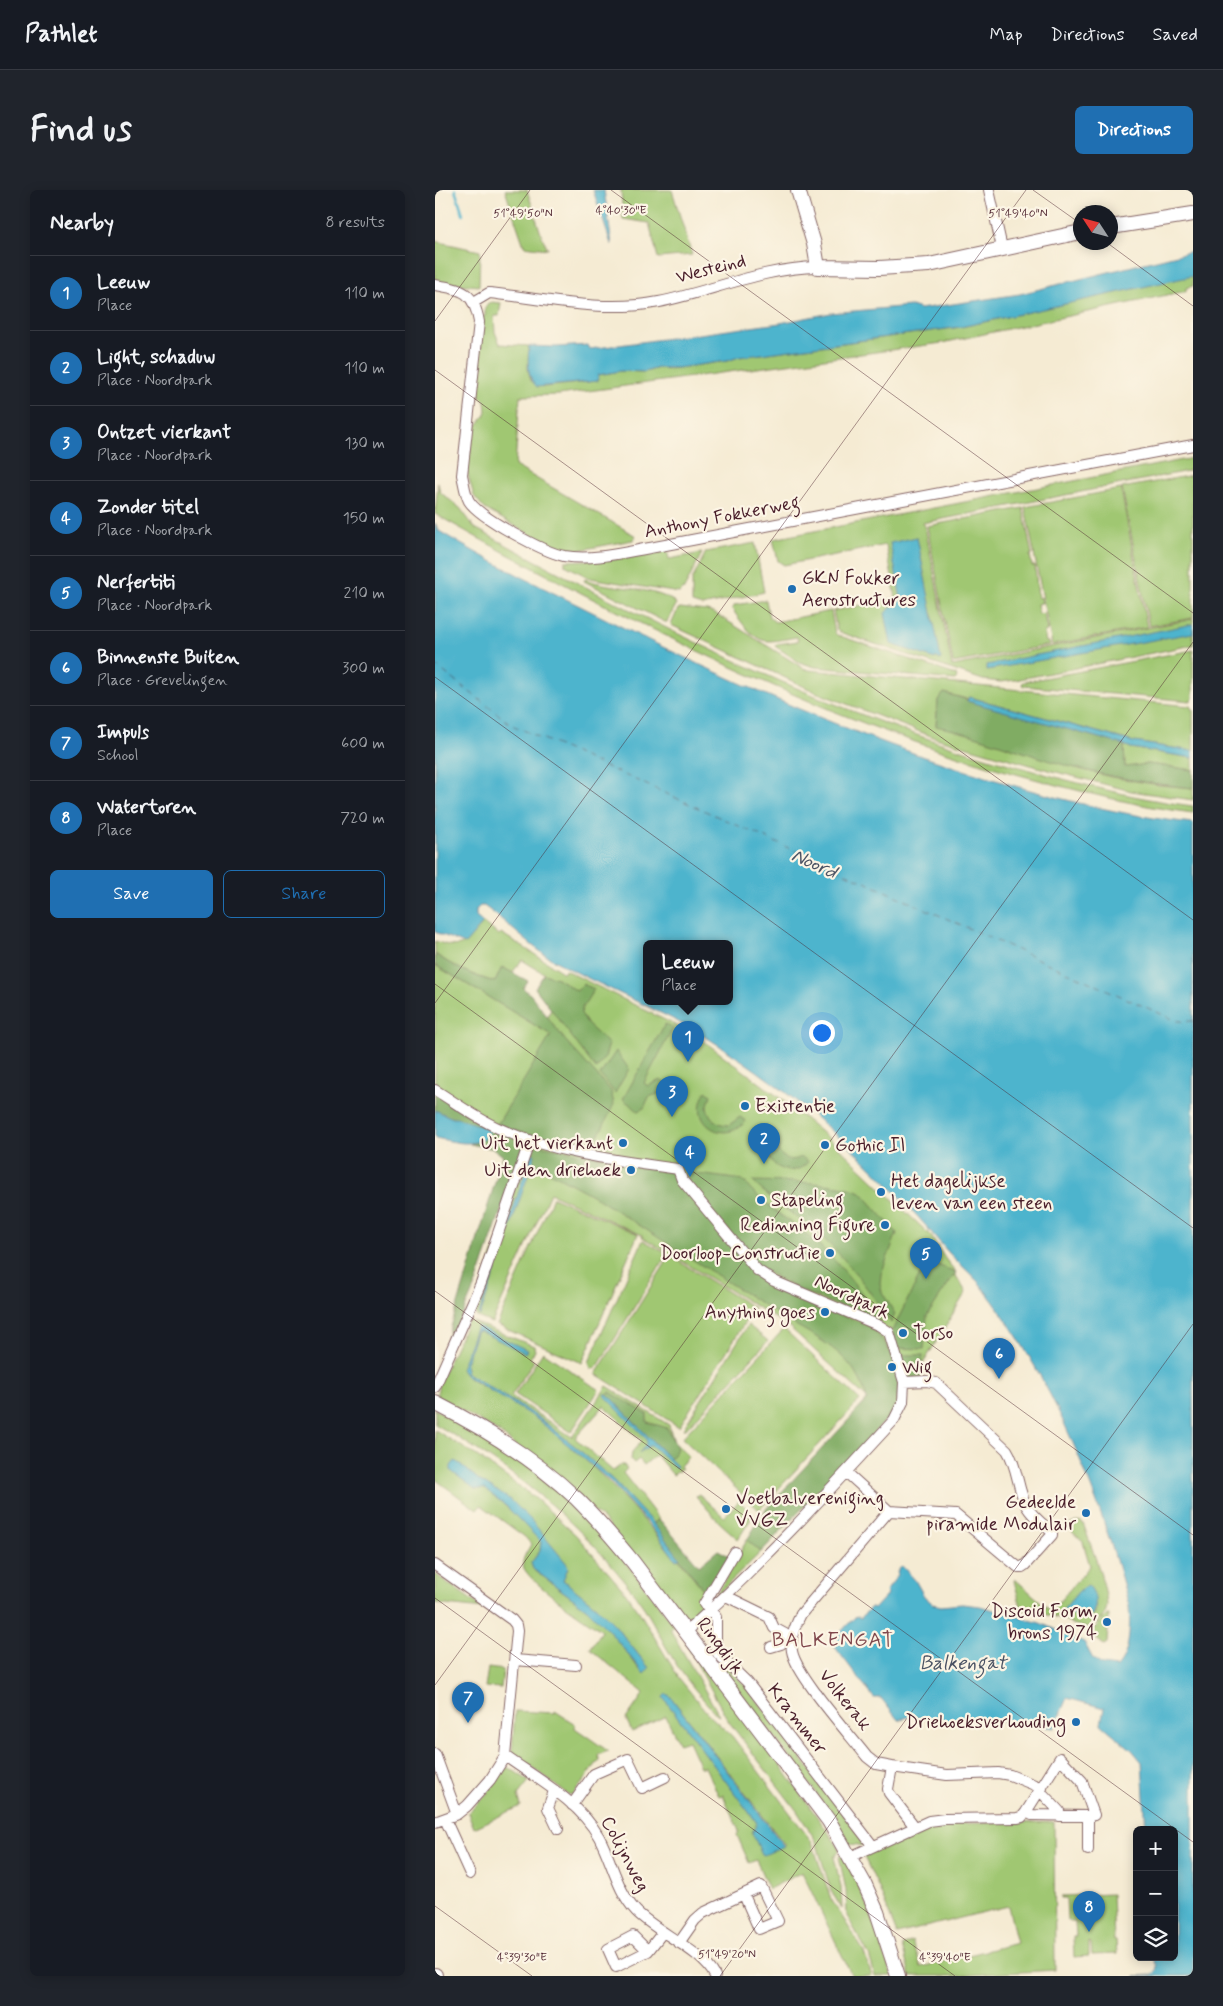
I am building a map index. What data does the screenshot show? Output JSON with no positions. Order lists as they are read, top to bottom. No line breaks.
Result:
{"streets":{"main road":["Westeind","Ringdijk"],"street":["Anthony Fokkerweg","Noordpark","Volkerak","Krammer","Colijnweg"]},"crossings":[["Westeind","Anthony Fokkerweg"],["Noordpark","Ringdijk"],["Noordpark","Krammer"]],"districts":["BALKENGAT"],"water":["Noord","Balkengat"],"places":["GKN Fokker Aerostructures","Existentie","Uit het vierkant","Gothic II","Uit den driehoek","Het dagelijkse leven van een steen","Stapeling","Redinning Figure","Doorloop-Constructie","Anything goes","Torso","Wig","Voetbalvereniging VVGZ","Gedeelde piramide Modulair","Discoid Form, brons 1974","Driehoeksverhouding"],"north":"top left","page":{"header":"Pathlet","nav":["Map","Directions","Saved"],"buttons":["Directions",["Save","Share"]],"title":"Find us","heading":["Nearby","8 results"],"list":[{"mark":"1","name":"Leeuw","note":"Place","value":"110 m"},{"mark":"2","name":"Light, schaduw","note":"Place · Noordpark","value":"110 m"},{"mark":"3","name":"Ontzet vierkant","note":"Place · Noordpark","value":"130 m"},{"mark":"4","name":"Zonder titel","note":"Place · Noordpark","value":"150 m"},{"mark":"5","name":"Nerfertiti","note":"Place · Noordpark","value":"210 m"},{"mark":"6","name":"Binnenste Buiten","note":"Place · Grevelingen","value":"300 m"},{"mark":"7","name":"Impuls","note":"School","value":"600 m"},{"mark":"8","name":"Watertoren","note":"Place","value":"720 m"}],"popup":["Leeuw","Place"],"pins":["1","3","2","4","5","6","7","8"],"map_buttons":["+","−"]},"coordinates":["4°40'30\"E","51°49'50\"N","51°49'40\"N","51°49'20\"N","4°39'30\"E","4°39'40\"E"]}
